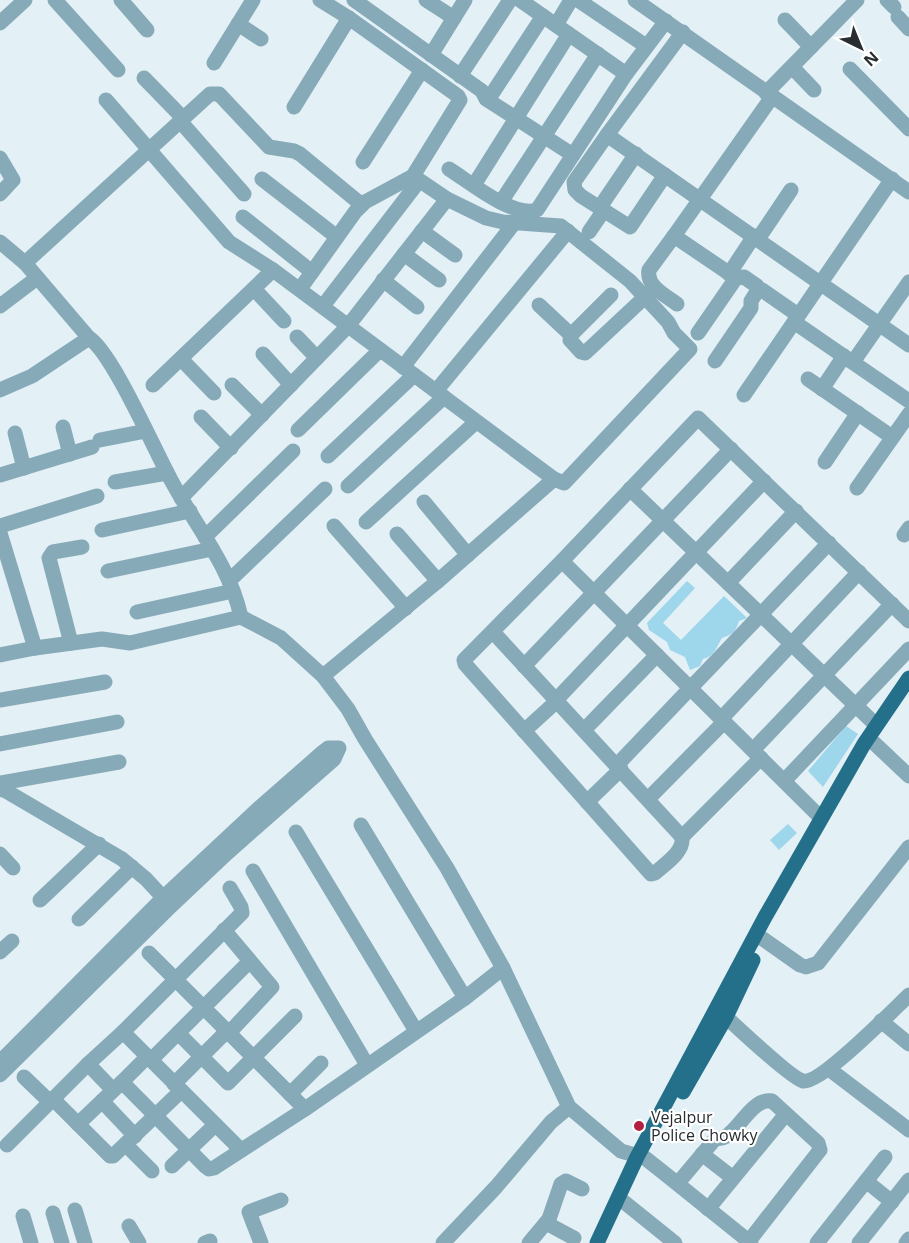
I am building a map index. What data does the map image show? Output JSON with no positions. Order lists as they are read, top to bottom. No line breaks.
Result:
{"places":["Vejalpur Police Chowky"],"north":"bottom right"}
